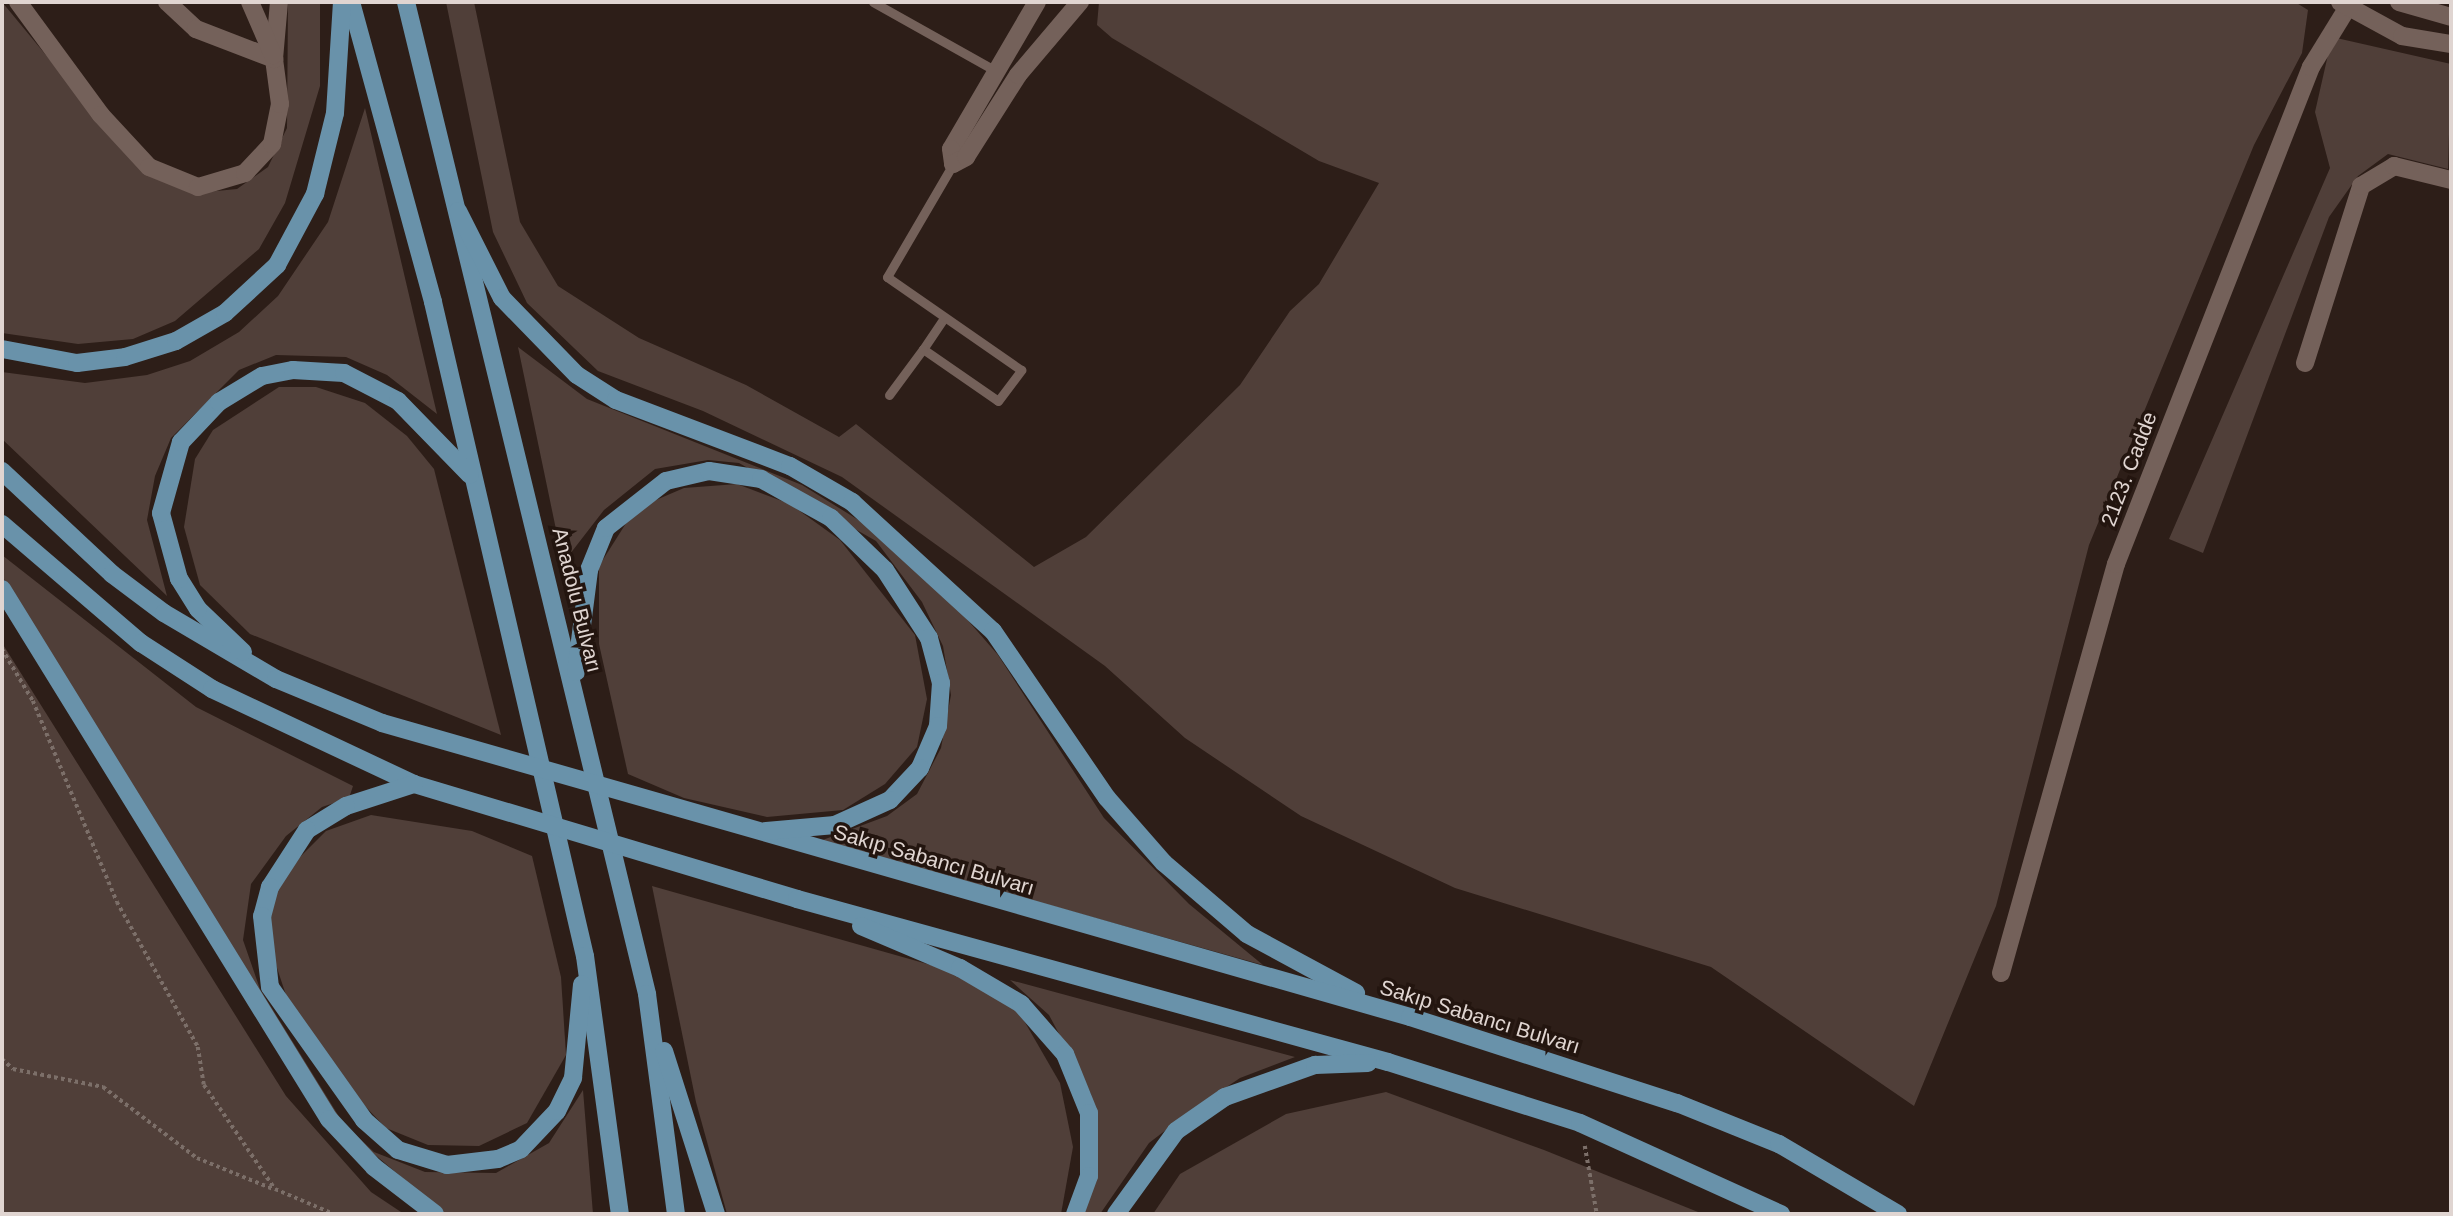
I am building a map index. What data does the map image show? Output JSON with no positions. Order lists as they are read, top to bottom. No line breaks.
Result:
{"streets":{"main road":["Anadolu Bulvarı","Sakıp Sabancı Bulvarı"],"street":["2123. Cadde"]}}
